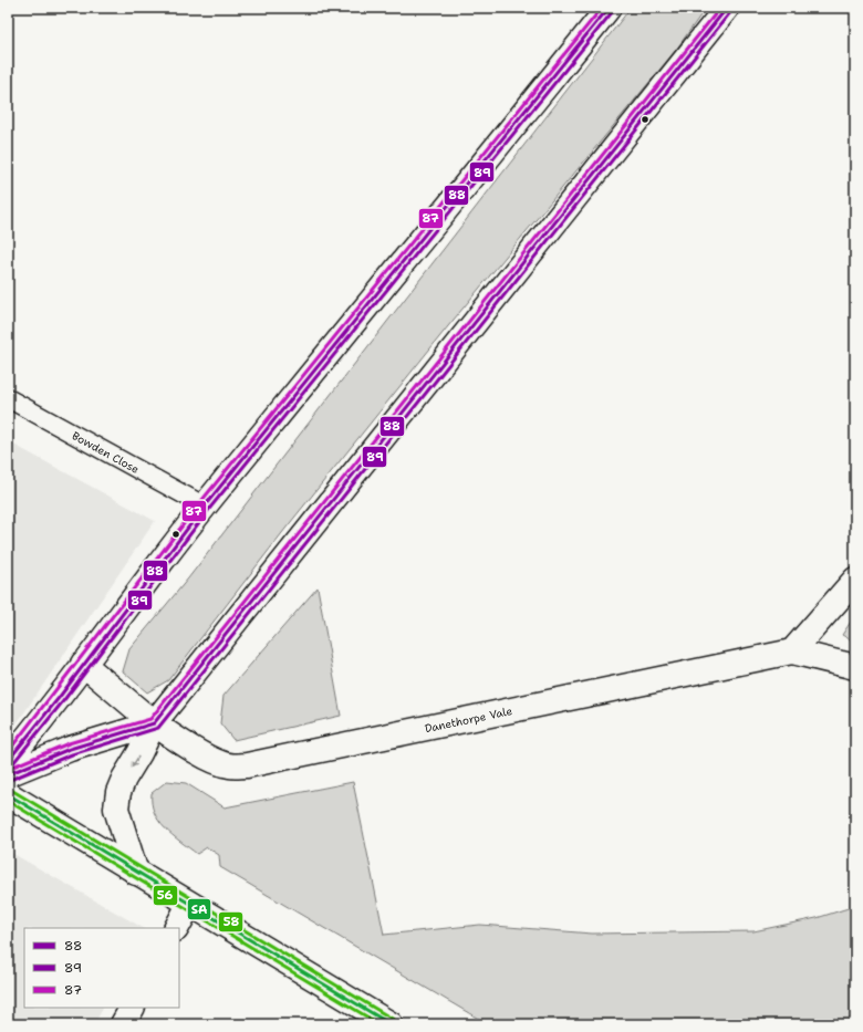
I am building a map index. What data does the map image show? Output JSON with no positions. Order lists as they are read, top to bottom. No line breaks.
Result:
{"streets":{"main road":["Danethorpe Vale"],"lane":["Bowden Close"]},"lines":["transit line 88","transit line 87","transit line 89","transit line 58","transit line SA","transit line 56"],"legend":["88","89","87"]}
